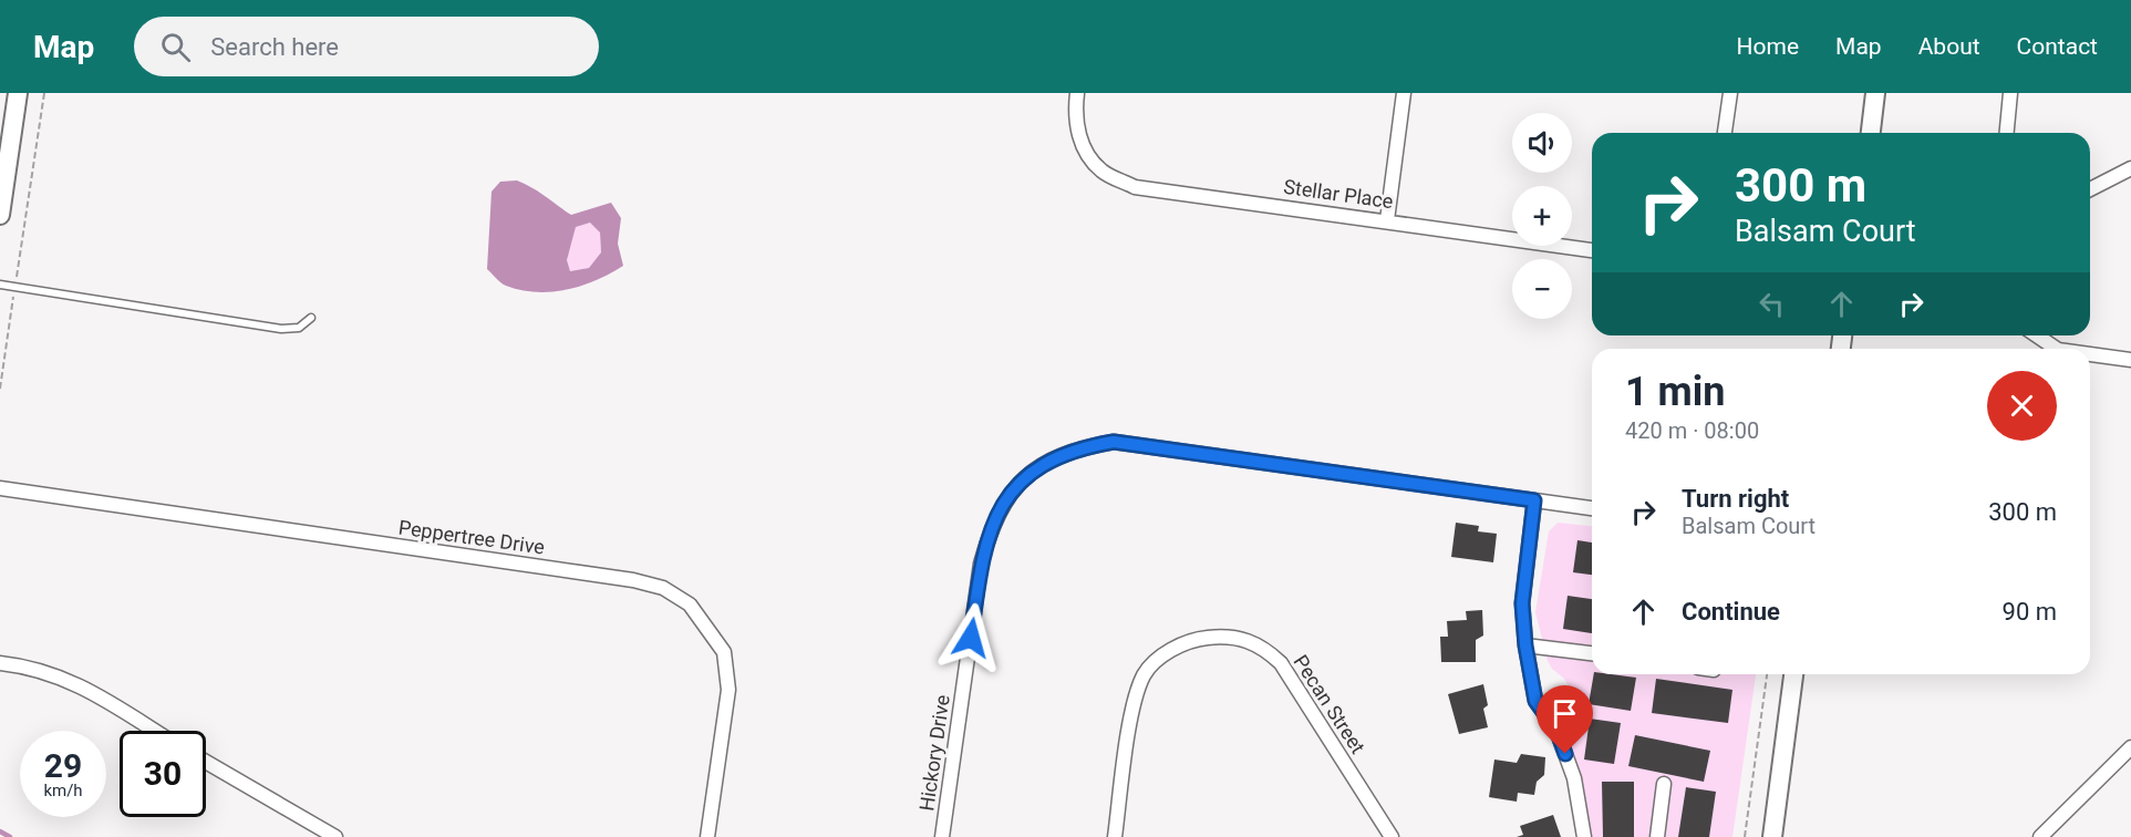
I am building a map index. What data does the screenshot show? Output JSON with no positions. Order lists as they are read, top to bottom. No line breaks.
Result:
{"streets":{"street":["Stellar Place","Peppertree Drive","Pecan Street","Hickory Drive"]},"page":{"header":"Map","search":"Search here","nav":["Home","Map","About","Contact"],"map_buttons":["+","−"],"turn":["300 m","Balsam Court"],"heading":["1 min","420 m · 08:00"],"list":[{"name":"Turn right","note":"Balsam Court","value":"300 m"},{"name":"Continue","value":"90 m"}],"speed":"29 km/h","limit":"30"}}
